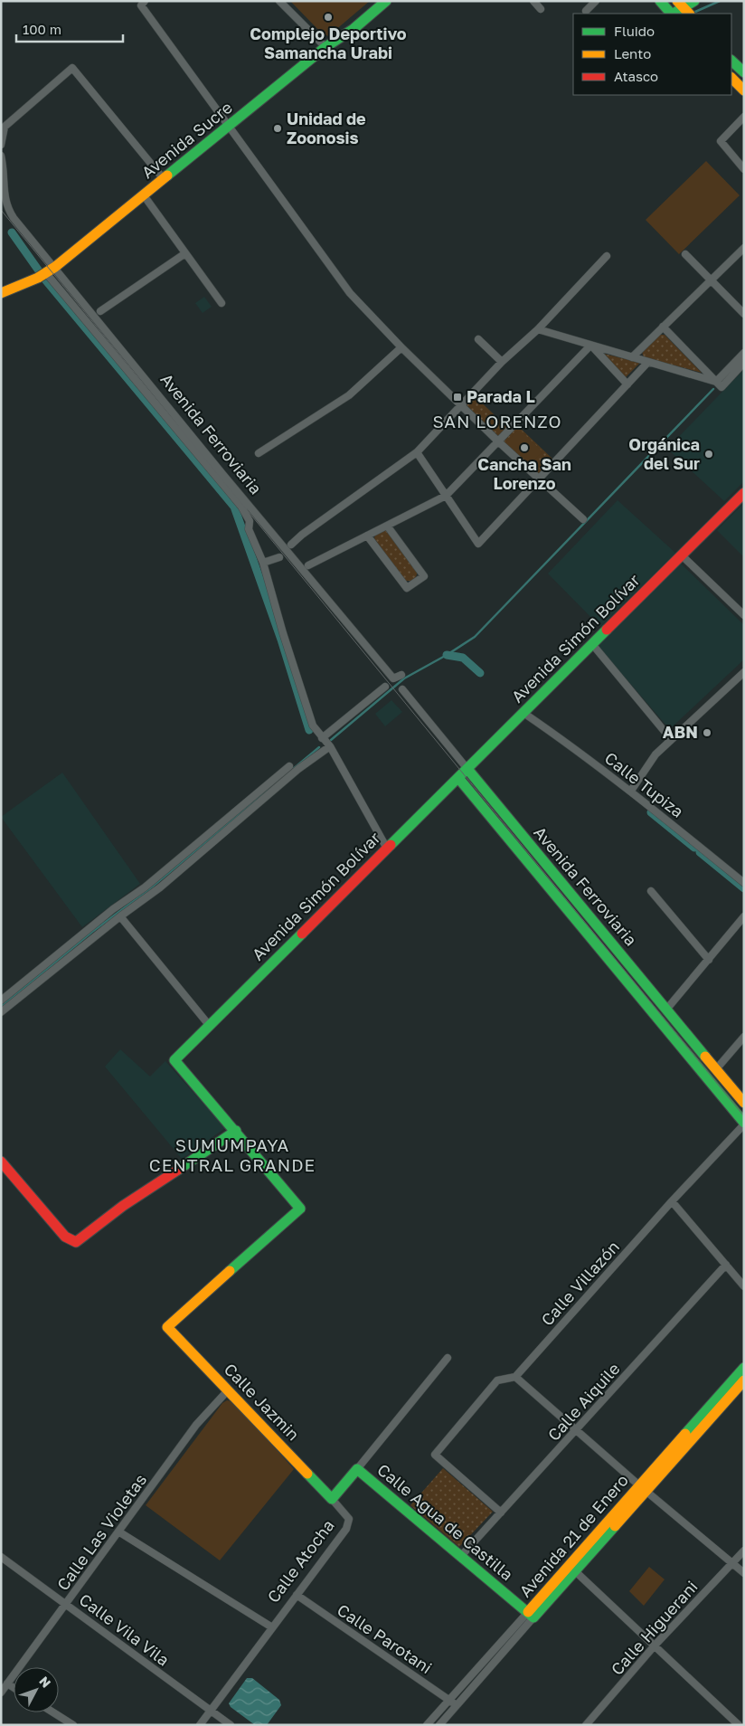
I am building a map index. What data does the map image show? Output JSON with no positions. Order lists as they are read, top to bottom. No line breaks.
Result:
{"streets":{"street":["Avenida Sucre","Avenida Ferroviaria","Avenida Simón Bolívar","Calle Tupiza","Calle Villazón","Calle Jazmin","Calle Aiquile","Calle Agua de Castilla","Calle Las Violetas","Avenida 21 de Enero","Calle Atocha","Calle Higuerani","Calle Vila Vila","Calle Parotani"]},"crossings":[["Avenida Sucre","Avenida Ferroviaria"],["Avenida Ferroviaria","Avenida Simón Bolívar"],["Avenida Ferroviaria","Calle Villazón"],["Avenida Simón Bolívar","Calle Tupiza"],["Avenida Simón Bolívar","Calle Jazmin"],["Calle Jazmin","Calle Las Violetas"],["Calle Jazmin","Calle Atocha"],["Calle Aiquile","Calle Agua de Castilla"],["Calle Agua de Castilla","Avenida 21 de Enero"],["Calle Agua de Castilla","Calle Atocha"],["Calle Las Violetas","Calle Vila Vila"],["Avenida 21 de Enero","Calle Parotani"],["Calle Atocha","Calle Vila Vila"],["Calle Atocha","Calle Parotani"]],"districts":["SAN LORENZO","SUMUMPAYA CENTRAL GRANDE"],"places":{"other":["Complejo Deportivo Samancha Urabi","Unidad de Zoonosis","Cancha San Lorenzo","Orgánica del Sur","ABN"],"transit":["Parada L"]},"legend":["Fluido","Lento","Atasco"],"scale_bar":"100 m","north":"top right"}
